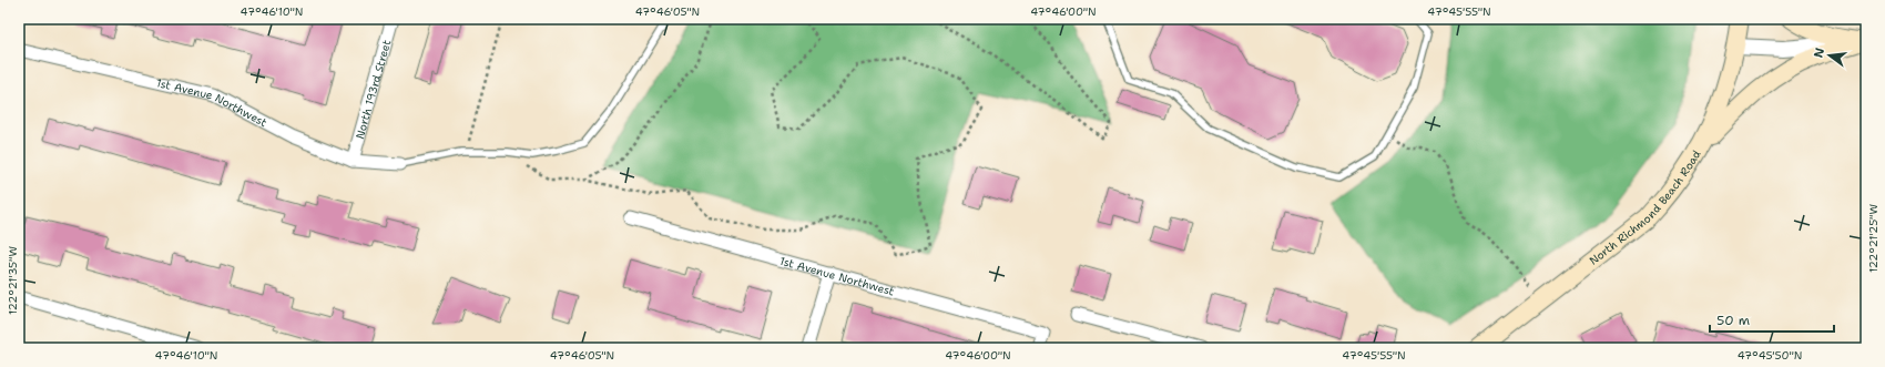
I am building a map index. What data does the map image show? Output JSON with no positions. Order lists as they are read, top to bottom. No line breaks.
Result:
{"streets":{"main road":["North Richmond Beach Road"],"street":["North 193rd Street","1st Avenue Northwest"]},"crossings":[["North 193rd Street","1st Avenue Northwest"]],"scale_bar":"50 m","north":"left","coordinates":["47°46'10\"N","47°46'05\"N","47°46'00\"N","47°45'55\"N","122°21'25\"W","122°21'35\"W","47°45'50\"N"]}
